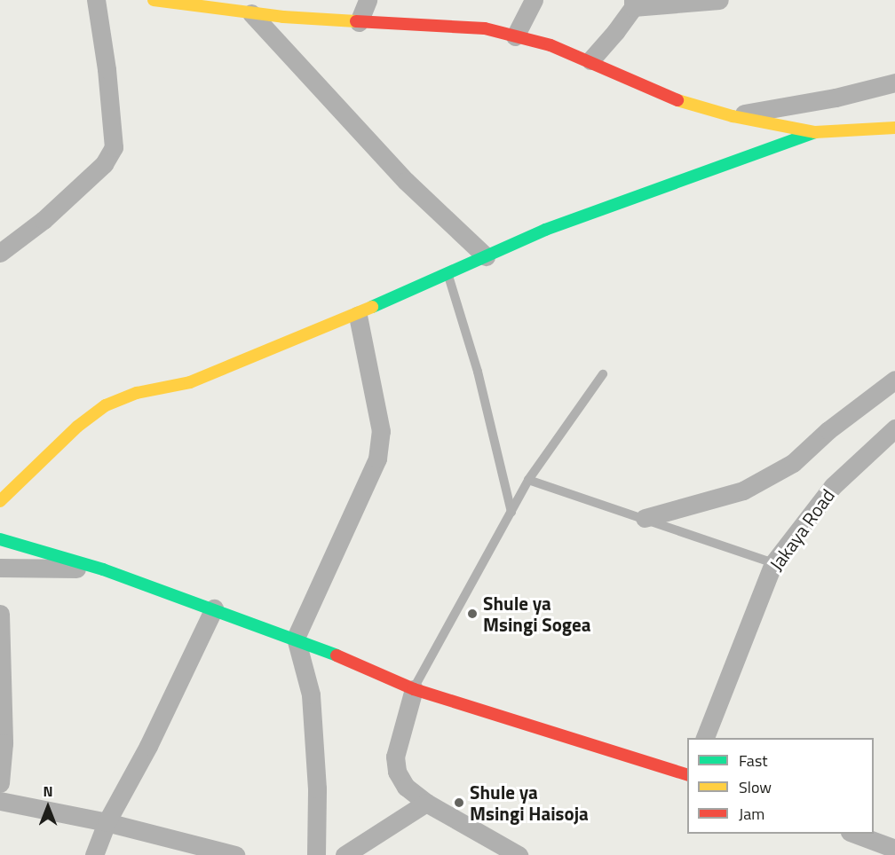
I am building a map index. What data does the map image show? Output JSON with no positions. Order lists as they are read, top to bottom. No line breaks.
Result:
{"streets":{"street":["Jakaya Road"]},"places":["Shule ya Msingi Sogea","Shule ya Msingi Haisoja"],"legend":["Fast","Slow","Jam"],"north":"top"}
